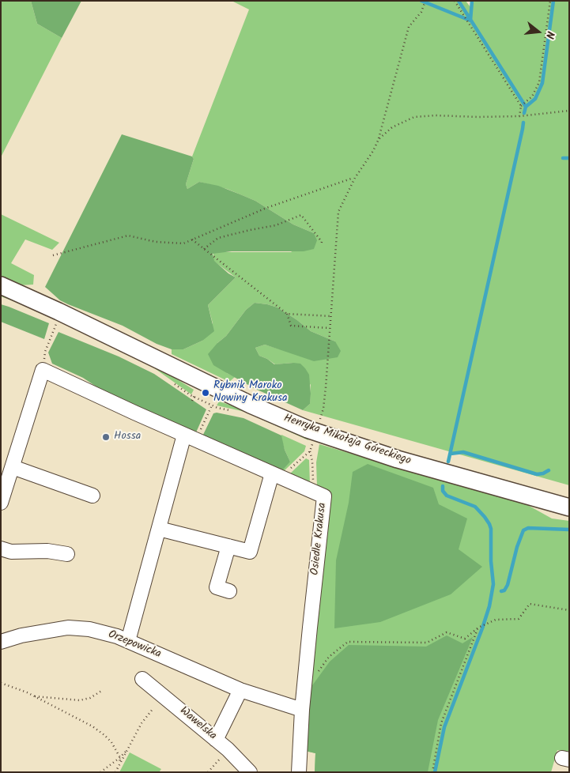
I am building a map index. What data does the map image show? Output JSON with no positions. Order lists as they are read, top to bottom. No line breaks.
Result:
{"streets":{"main road":["Henryka Mikołaja Góreckiego"],"street":["Osiedle Krakusa","Orzepowicka","Wawelska"]},"places":["Rybnik Maroko Nowiny Krakusa","Hossa"],"north":"right"}
